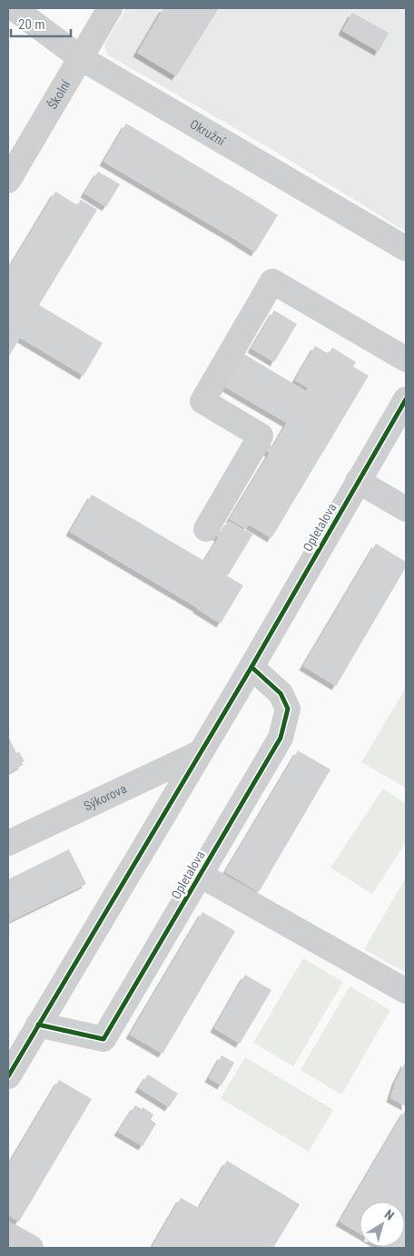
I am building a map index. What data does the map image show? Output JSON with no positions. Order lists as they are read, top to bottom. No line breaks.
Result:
{"streets":{"street":["Školní","Okružní","Opletalova","Sýkorova"]},"crossings":[["Školní","Okružní"],["Opletalova","Sýkorova"]],"scale_bar":"20 m","north":"top right"}
